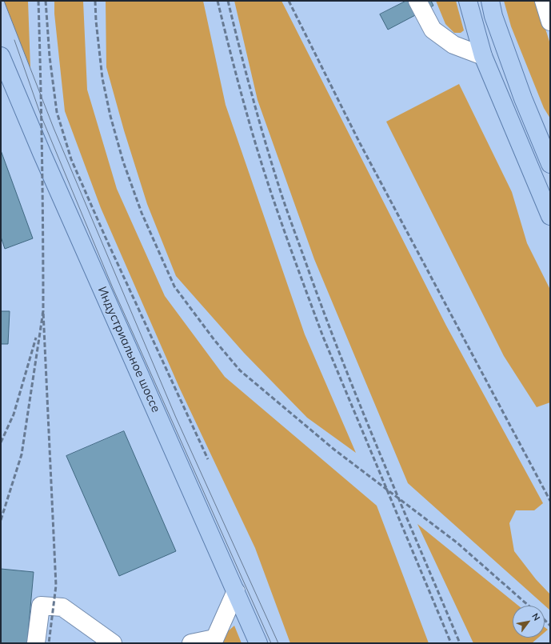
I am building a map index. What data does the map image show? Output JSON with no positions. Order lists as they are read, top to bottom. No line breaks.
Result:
{"streets":{"main road":["Индустриальное шоссе"]},"north":"top right"}
